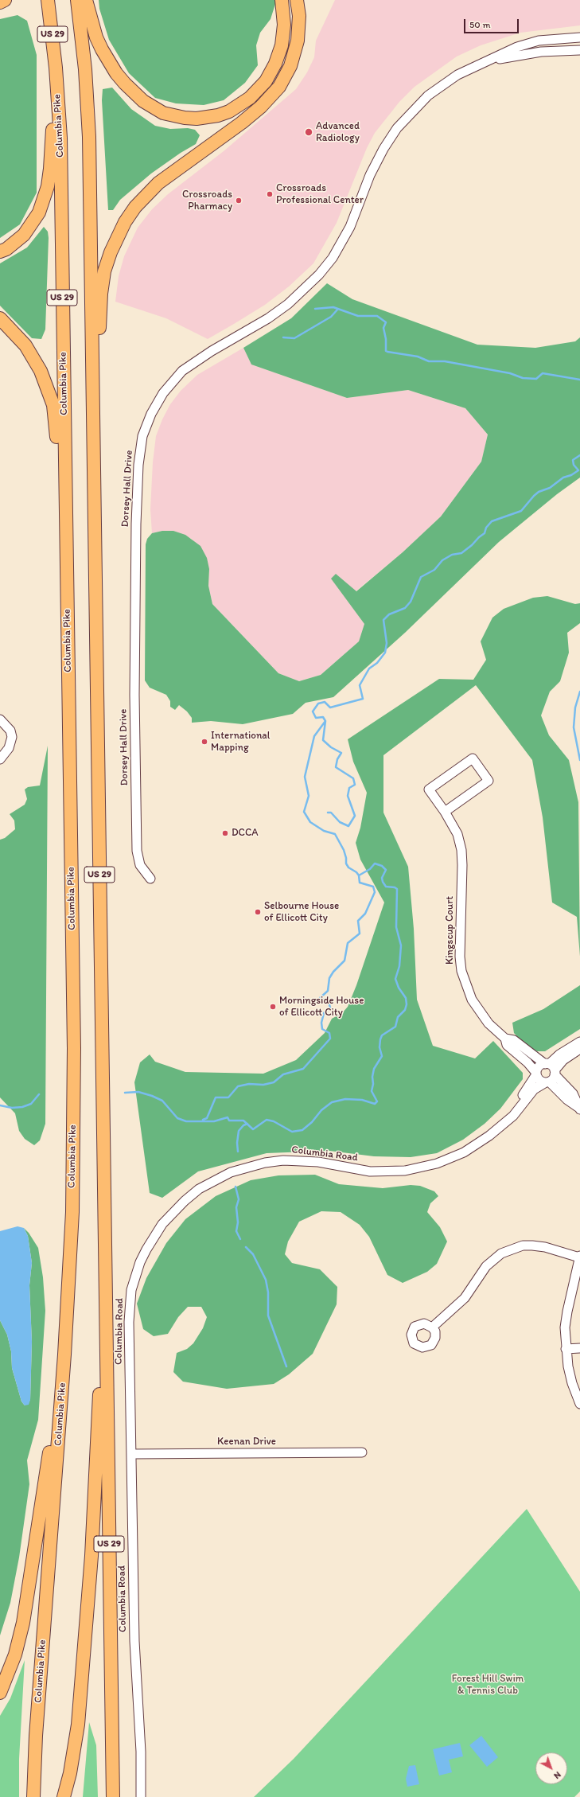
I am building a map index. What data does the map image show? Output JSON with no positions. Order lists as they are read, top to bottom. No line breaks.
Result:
{"streets":{"highway":["US 29","Columbia Pike"],"street":["Dorsey Hall Drive","Kingscup Court","Columbia Road","Keenan Drive"]},"crossings":[["Kingscup Court","Columbia Road"],["Columbia Road","Keenan Drive"]],"parks":["Forest Hill Swim & Tennis Club"],"places":["Advanced Radiology","Crossroads Professional Center","Crossroads Pharmacy","International Mapping","DCCA","Selbourne House of Ellicott City","Morningside House of Ellicott City"],"scale_bar":"50 m","north":"bottom right"}
